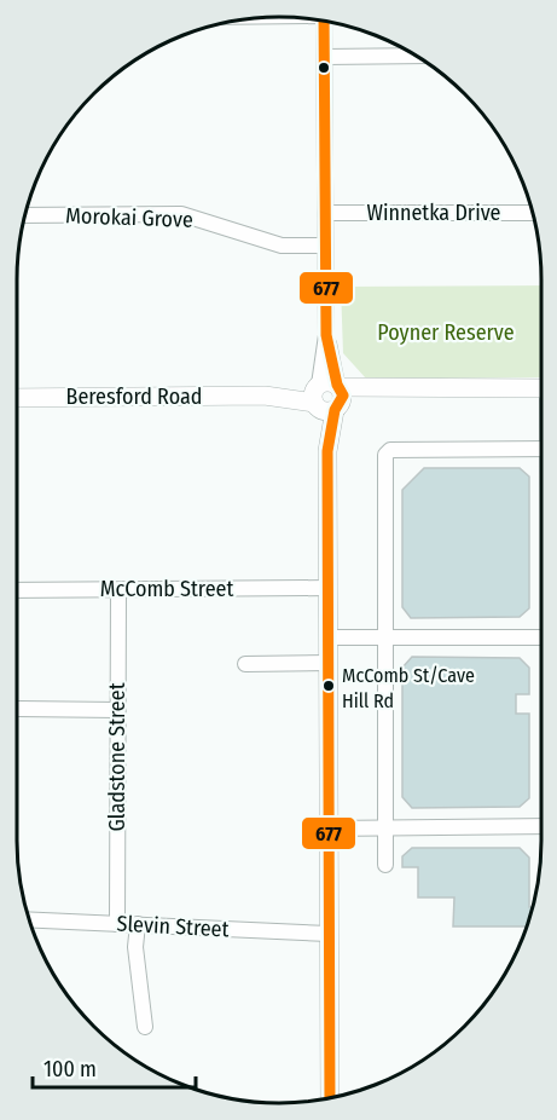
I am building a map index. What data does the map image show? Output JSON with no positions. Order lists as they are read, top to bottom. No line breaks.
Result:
{"streets":{"main road":["Beresford Road"],"street":["Winnetka Drive","Morokai Grove","McComb Street","Gladstone Street","Slevin Street"]},"crossings":[["McComb Street","Gladstone Street"],["Gladstone Street","Slevin Street"]],"parks":["Poyner Reserve"],"places":["McComb St/Cave Hill Rd"],"lines":["transit line 677"],"scale_bar":"100 m"}
